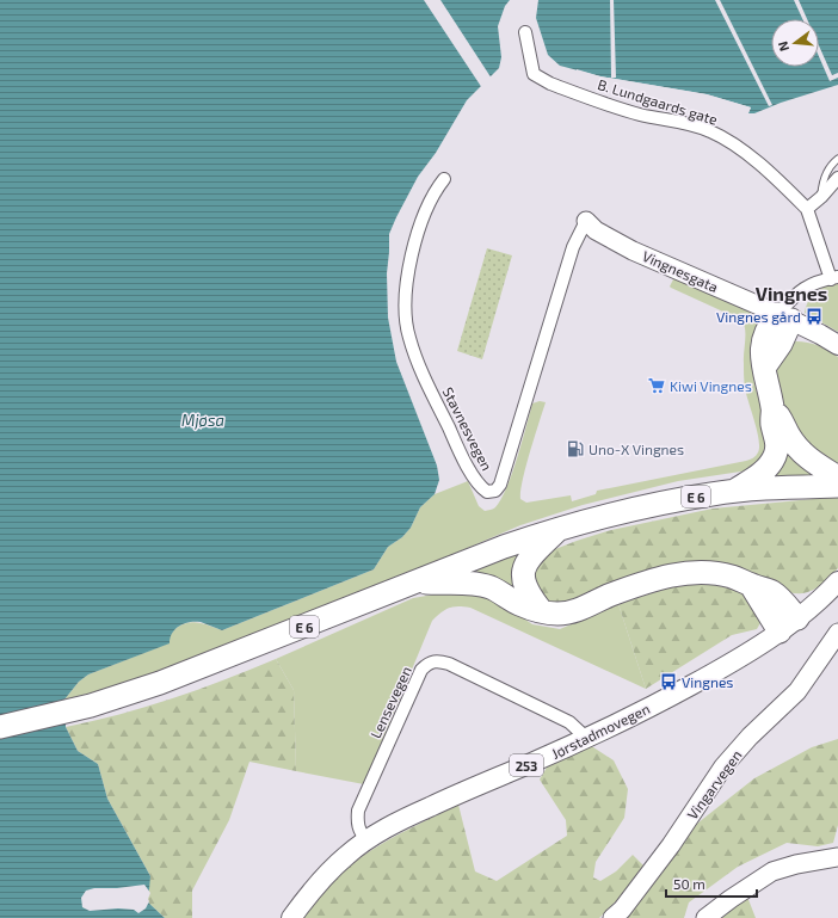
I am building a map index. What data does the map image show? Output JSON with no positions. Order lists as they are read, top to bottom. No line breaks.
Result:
{"streets":{"highway":["E 6"],"main road":["Vingnesgata","Jørstadmovegen","253"],"street":["B. Lundgaards gate","Stavnesvegen","Lensevegen","Vingarvegen"]},"crossings":[["Vingnesgata","Stavnesvegen"],["Lensevegen","Jørstadmovegen"]],"districts":["Vingnes"],"water":["Mjøsa"],"places":{"bus stop":["Vingnes gård","Vingnes"],"supermarket":["Kiwi Vingnes"],"fuel station":["Uno-X Vingnes"]},"scale_bar":"50 m","north":"left"}
